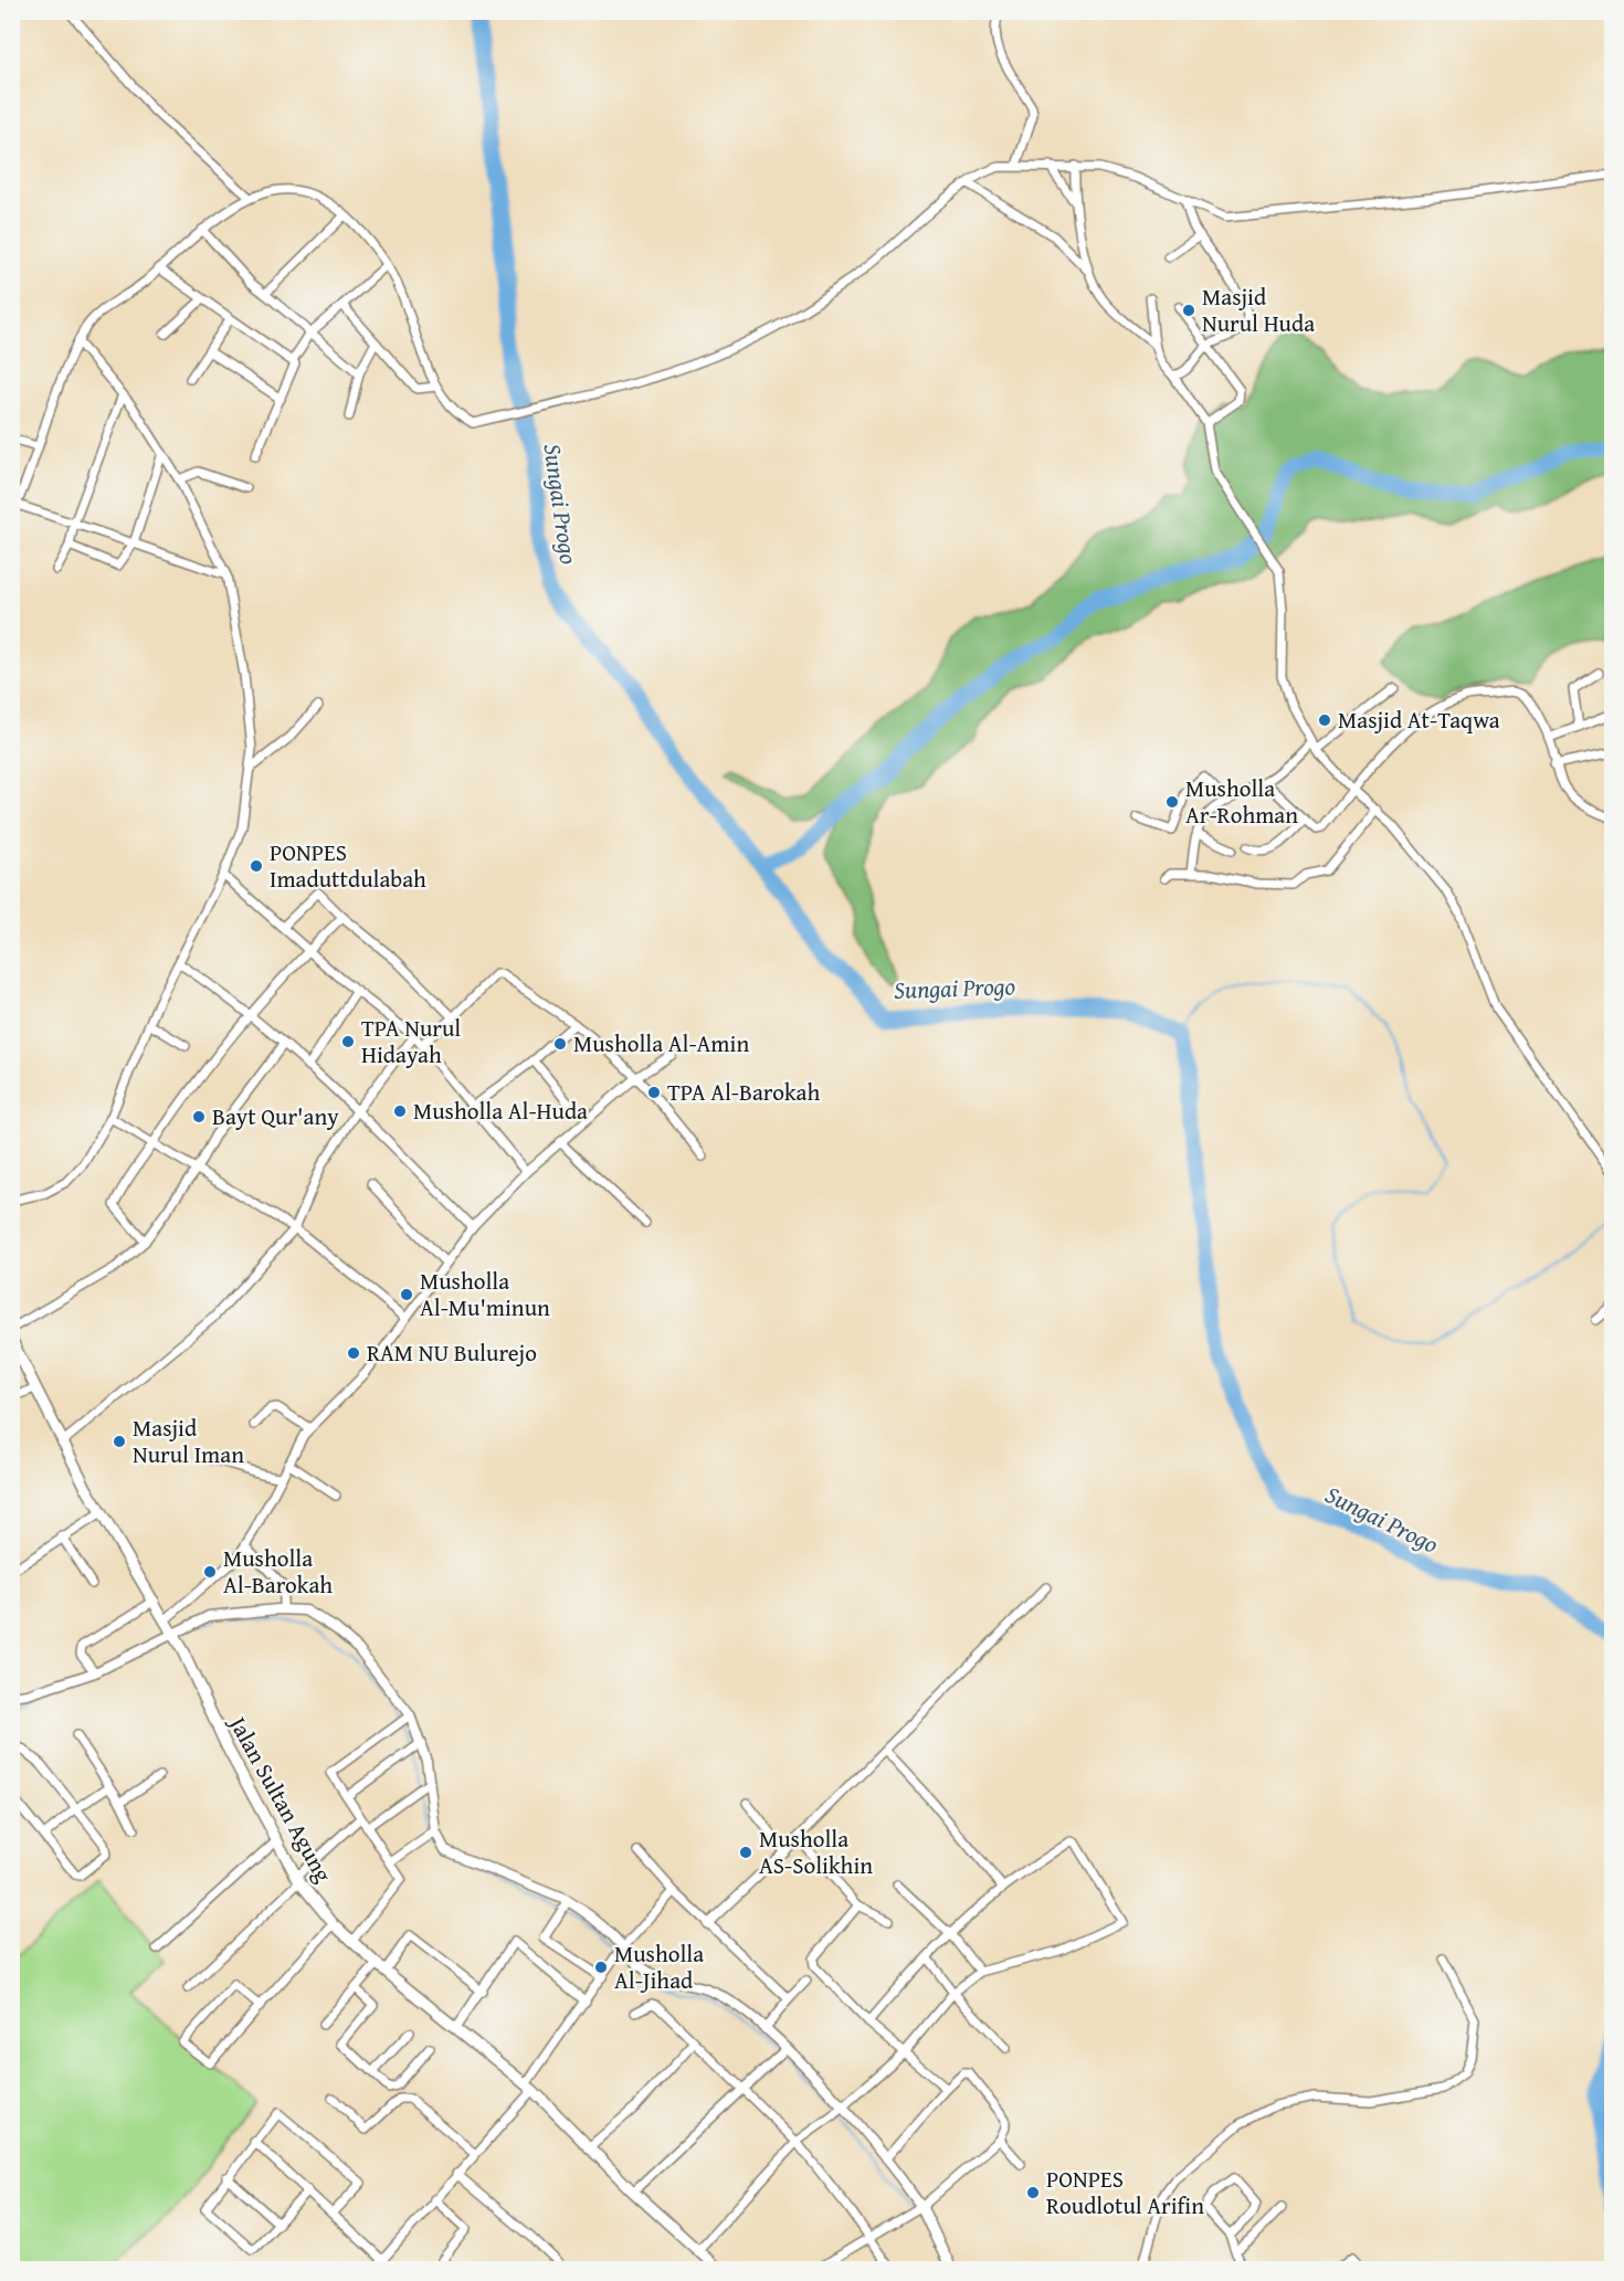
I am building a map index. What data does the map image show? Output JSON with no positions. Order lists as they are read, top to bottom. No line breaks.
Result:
{"streets":{"main road":["Jalan Sultan Agung"]},"water":["Sungai Progo"],"places":["Masjid Nurul Huda","Masjid At-Taqwa","Musholla Ar-Rohman","PONPES Imaduttdulabah","TPA Nurul Hidayah","Musholla Al-Amin","TPA Al-Barokah","Musholla Al-Huda","Bayt Qur'any","Musholla Al-Mu'minun","RAM NU Bulurejo","Masjid Nurul Iman","Musholla Al-Barokah","Musholla AS-Solikhin","Musholla Al-Jihad","PONPES Roudlotul Arifin"]}
